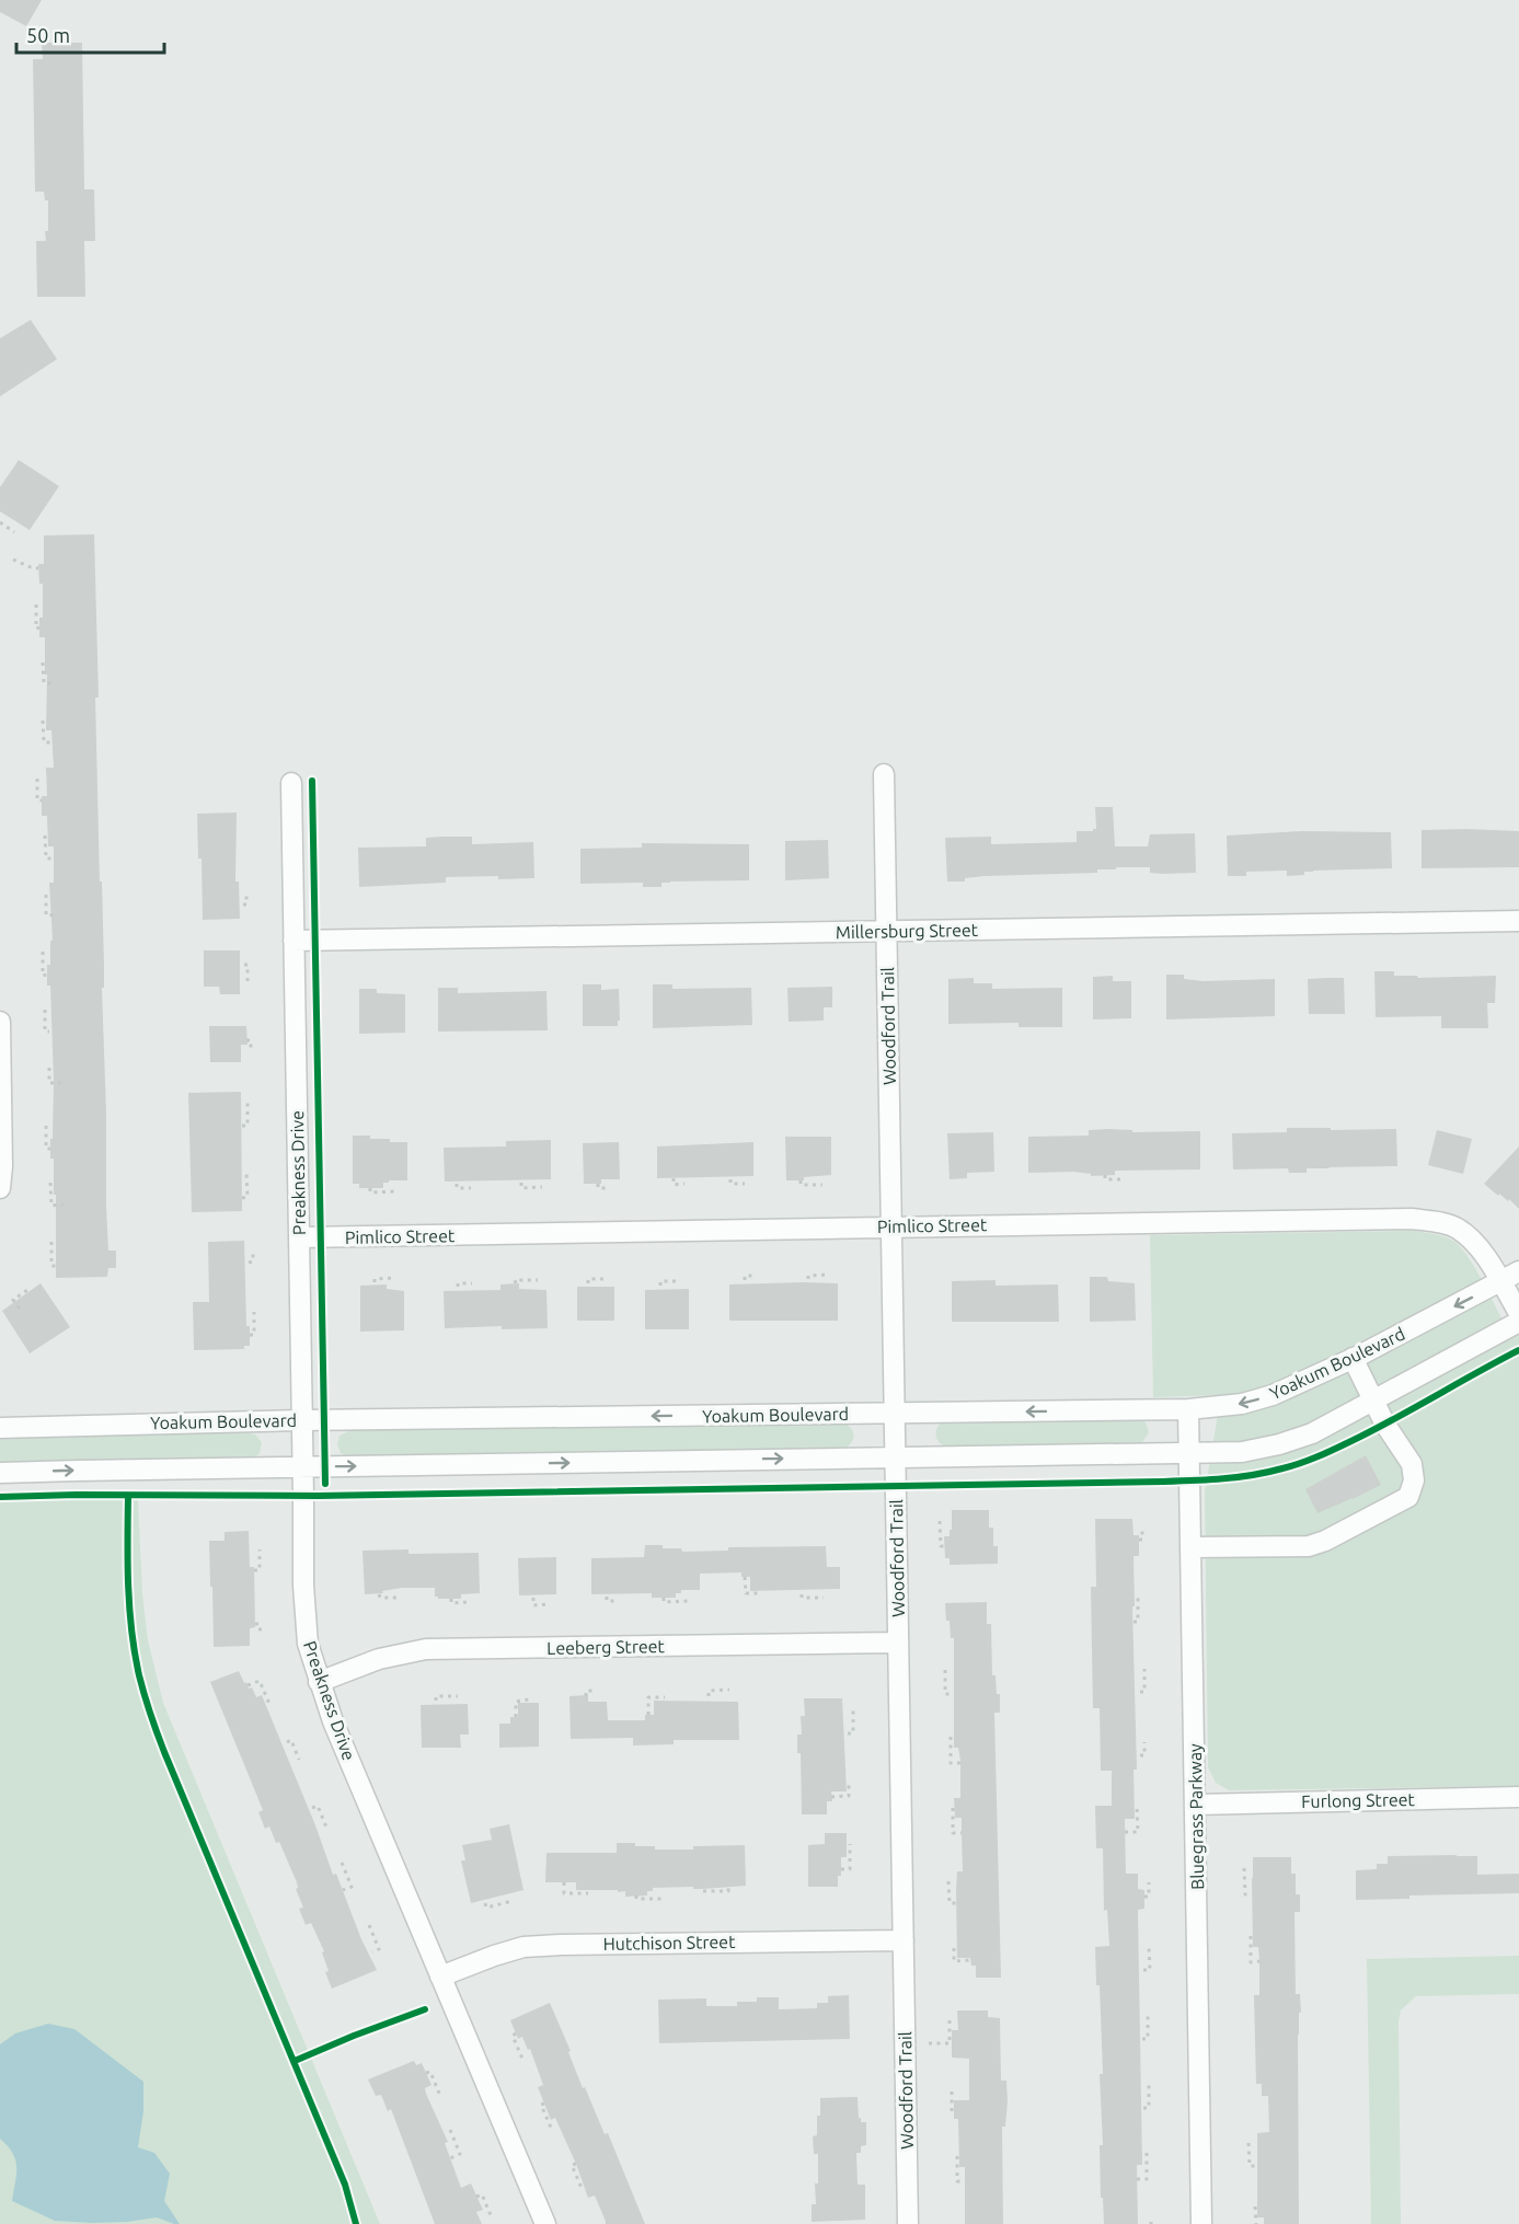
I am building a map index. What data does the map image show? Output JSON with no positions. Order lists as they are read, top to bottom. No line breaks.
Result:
{"streets":{"street":["Millersburg Street","Woodford Trail","Preakness Drive","Pimlico Street","Yoakum Boulevard","Leeberg Street","Furlong Street","Bluegrass Parkway","Hutchison Street"]},"crossings":[["Millersburg Street","Woodford Trail"],["Millersburg Street","Preakness Drive"],["Woodford Trail","Pimlico Street"],["Woodford Trail","Yoakum Boulevard"],["Woodford Trail","Leeberg Street"],["Woodford Trail","Hutchison Street"],["Preakness Drive","Pimlico Street"],["Preakness Drive","Yoakum Boulevard"],["Preakness Drive","Leeberg Street"],["Preakness Drive","Hutchison Street"],["Pimlico Street","Yoakum Boulevard"],["Yoakum Boulevard","Bluegrass Parkway"],["Furlong Street","Bluegrass Parkway"]],"scale_bar":"50 m"}
